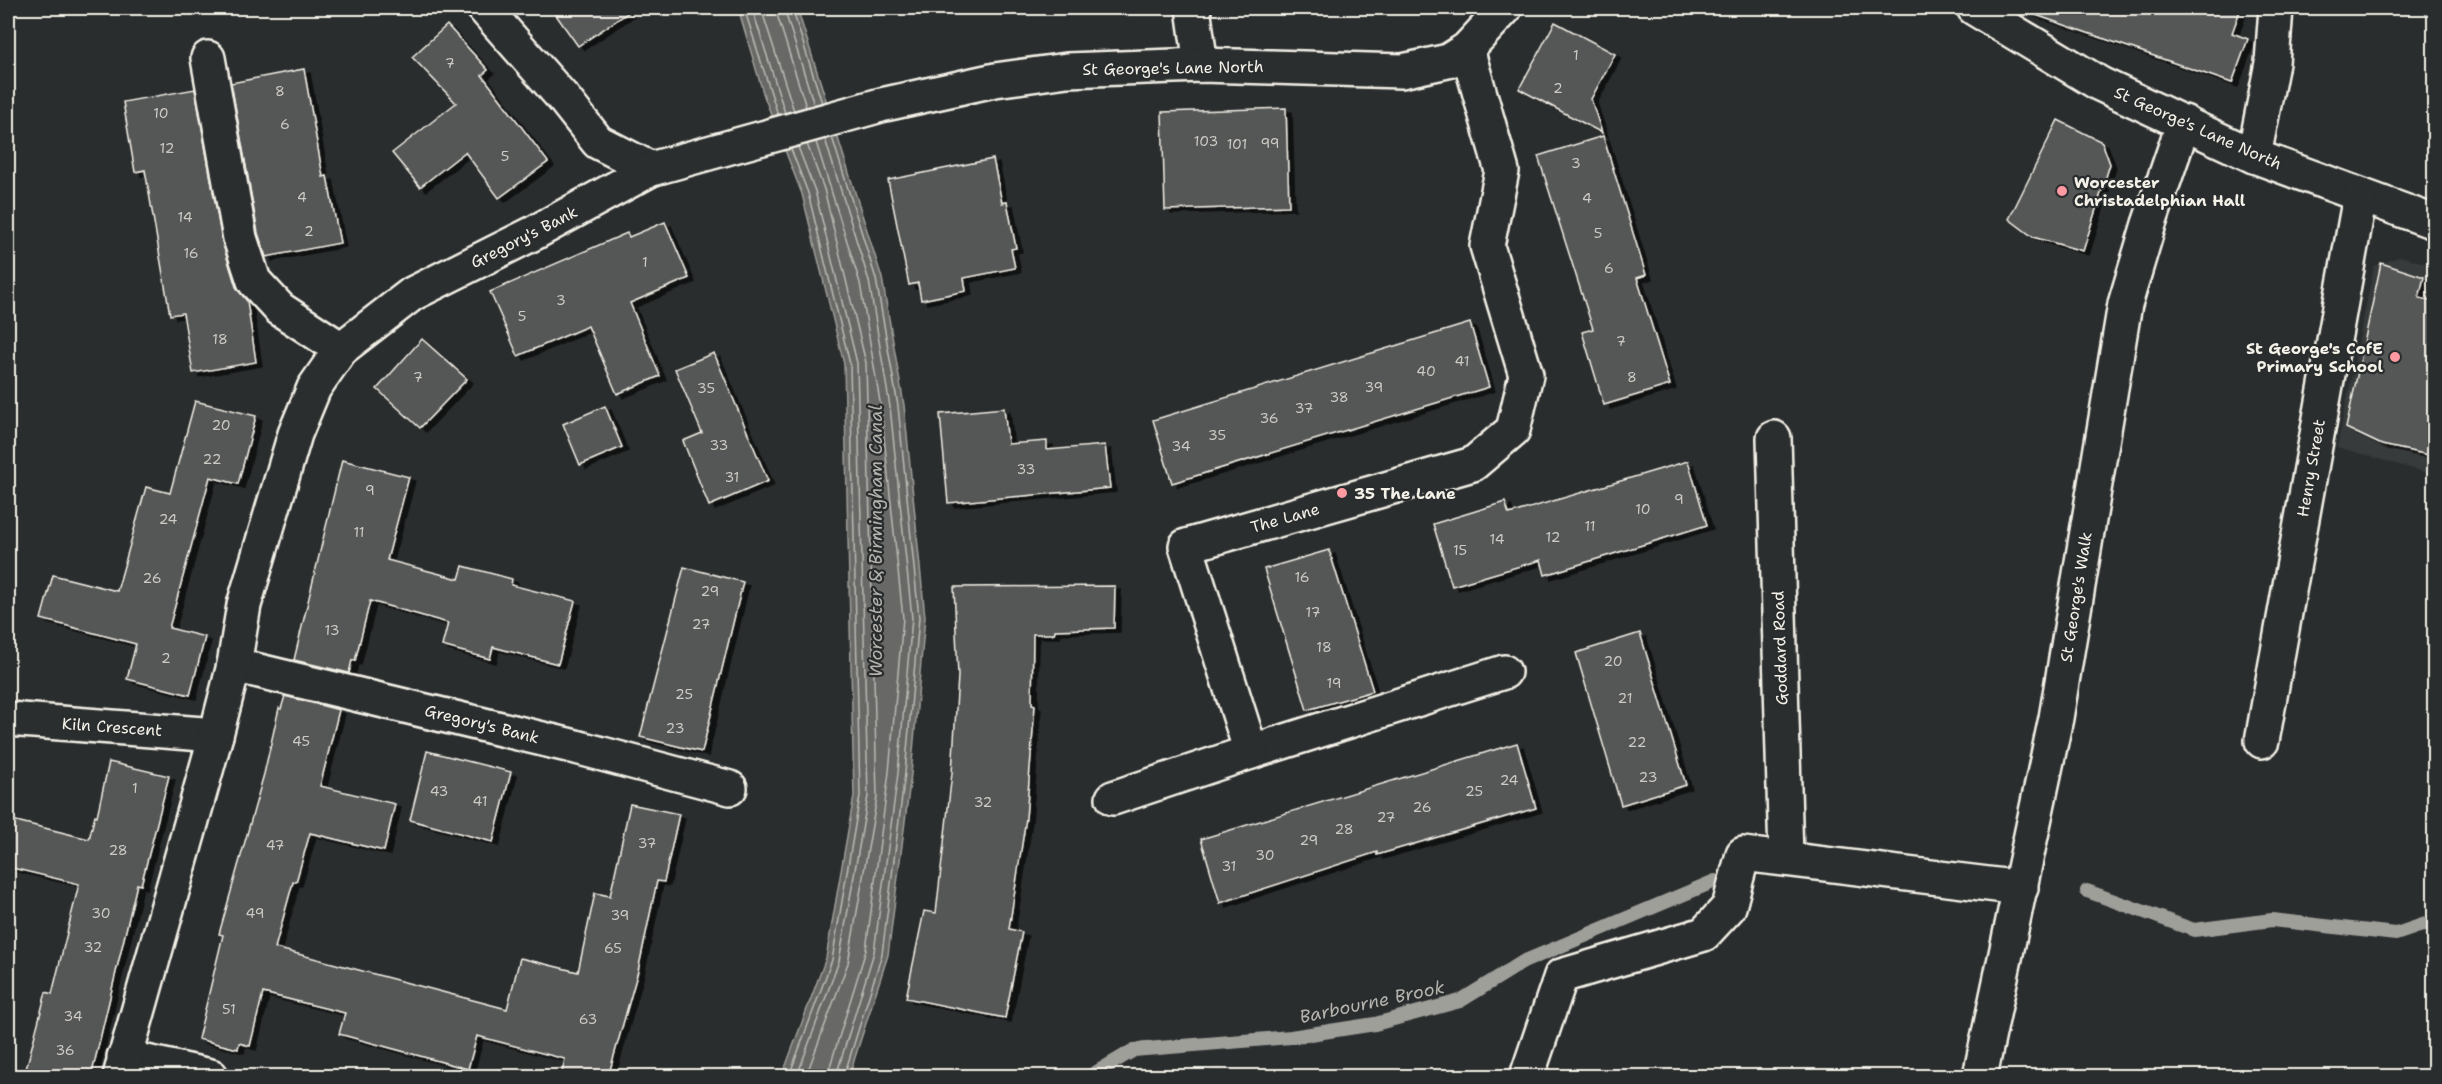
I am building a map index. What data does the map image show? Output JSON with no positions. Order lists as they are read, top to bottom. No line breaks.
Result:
{"streets":{"street":["St George's Lane North","Gregory's Bank","Henry Street","The Lane","St George's Walk","Goddard Road","Kiln Crescent"]},"crossings":[["St George's Lane North","Gregory's Bank"],["St George's Lane North","Henry Street"],["St George's Lane North","The Lane"],["St George's Lane North","St George's Walk"],["Gregory's Bank","Kiln Crescent"]],"water":["Worcester & Birmingham Canal","Barbourne Brook"],"places":["Worcester Christadelphian Hall","St George's CofE Primary School","35 The Lane"],"house_numbers":["1","7","2","8","10","6","103","99","101","12","5","3","4","4","14","2","5","16","1","6","3","5","18","7","41","40","7","8","39","35","38","37","36","20","35","33","34","22","33","31","9","9","10","24","11","11","12","14","15","16","26","29","17","27","13","18","2","20","19","25","21","23","45","22","23","24","1","43","25","41","32","26","27","28","29","37","47","28","30","31","30","49","39","32","65","51","34","63","36"]}
